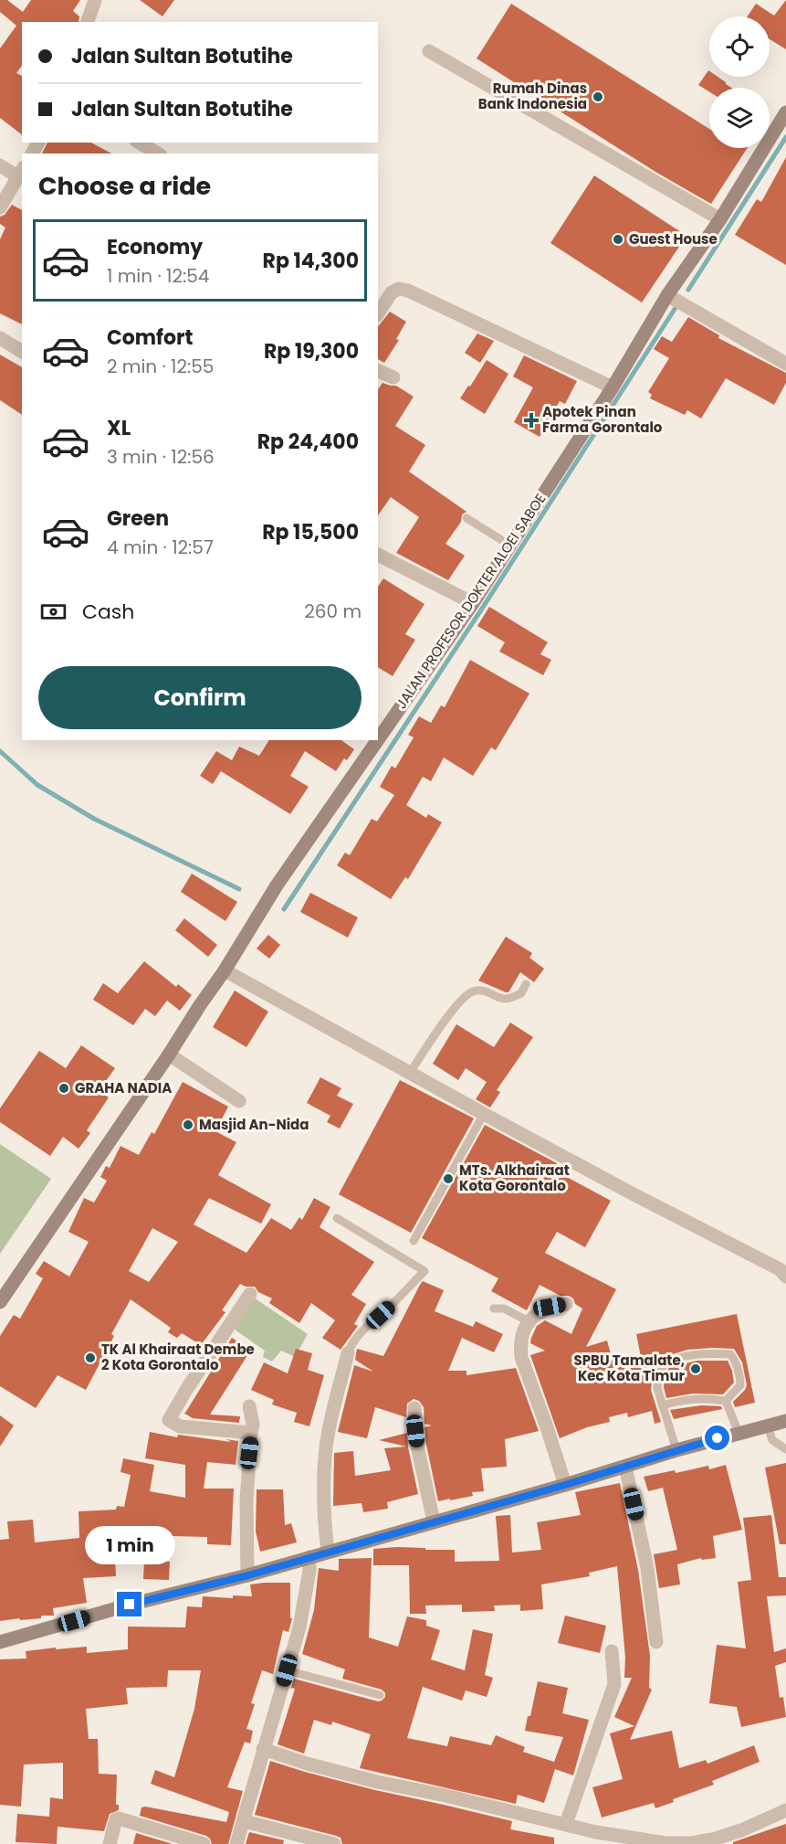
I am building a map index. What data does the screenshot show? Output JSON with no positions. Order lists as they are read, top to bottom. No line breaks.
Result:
{"streets":{"street":["JALAN PROFESOR DOKTER ALOEI SABOE"]},"places":{"other":["Rumah Dinas Bank Indonesia","Guest House","GRAHA NADIA","Masjid An-Nida","MTs. Alkhairaat Kota Gorontalo","TK Al Khairaat Dembe 2 Kota Gorontalo","SPBU Tamalate, Kec Kota Timur"],"health":["Apotek Pinan Farma Gorontalo"]},"page":{"banner":["Jalan Sultan Botutihe","Jalan Sultan Botutihe"],"heading":"Choose a ride","list":[{"name":"Economy","note":"1 min · 12:54","value":"Rp 14,300"},{"name":"Comfort","note":"2 min · 12:55","value":"Rp 19,300"},{"name":"XL","note":"3 min · 12:56","value":"Rp 24,400"},{"name":"Green","note":"4 min · 12:57","value":"Rp 15,500"}],"pay":["Cash","260 m"],"buttons":"Confirm","bubble":"1 min"}}
